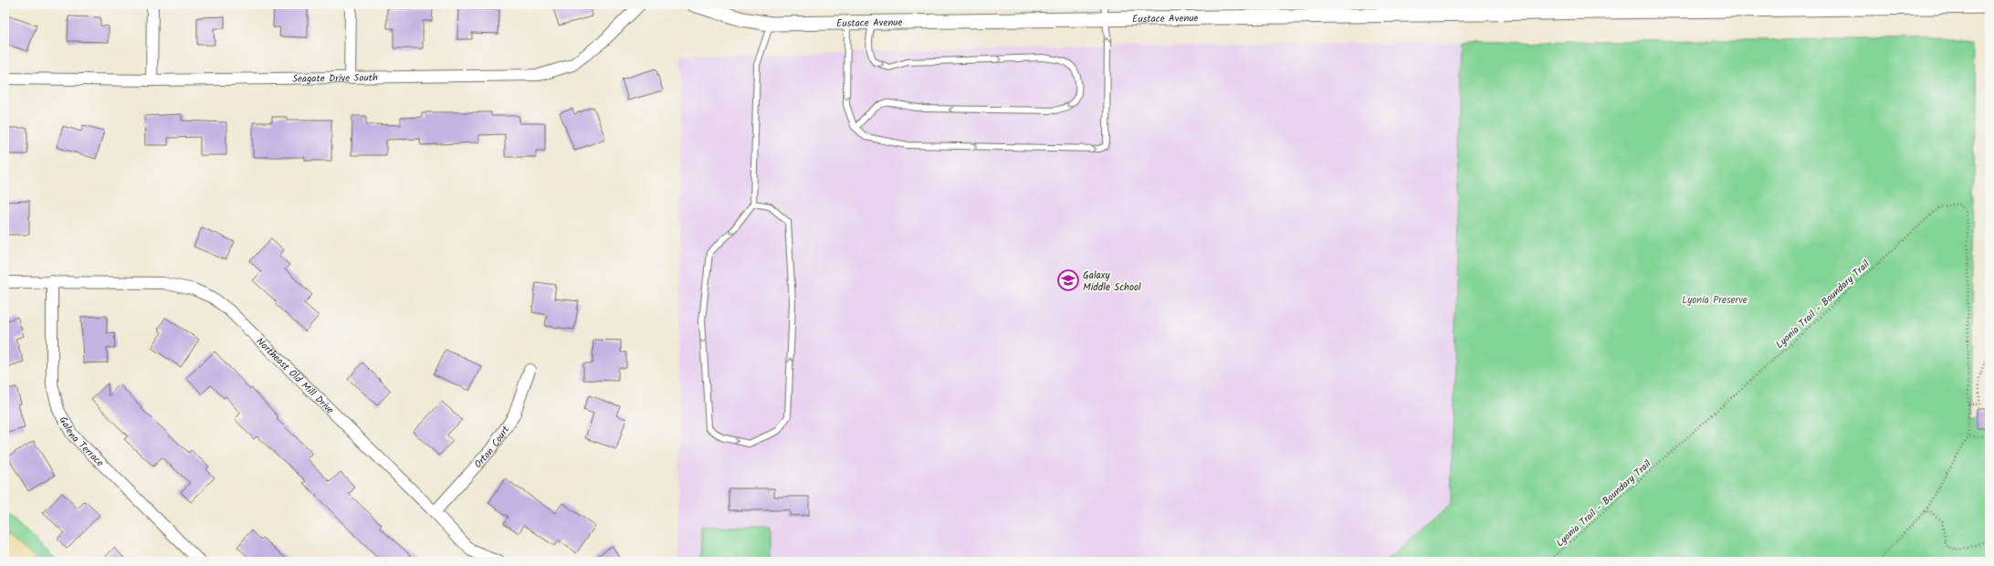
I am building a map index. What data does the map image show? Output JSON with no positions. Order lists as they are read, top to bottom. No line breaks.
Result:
{"streets":{"street":["Eustace Avenue","Seagate Drive South","Northeast Old Mill Drive","Galena Terrace","Orton Court"],"path":["Lyonia Trail - Boundary Trail"]},"crossings":[["Northeast Old Mill Drive","Galena Terrace"],["Northeast Old Mill Drive","Orton Court"]],"parks":["Lyonia Preserve"],"places":{"school or university":["Galaxy Middle School"]}}
